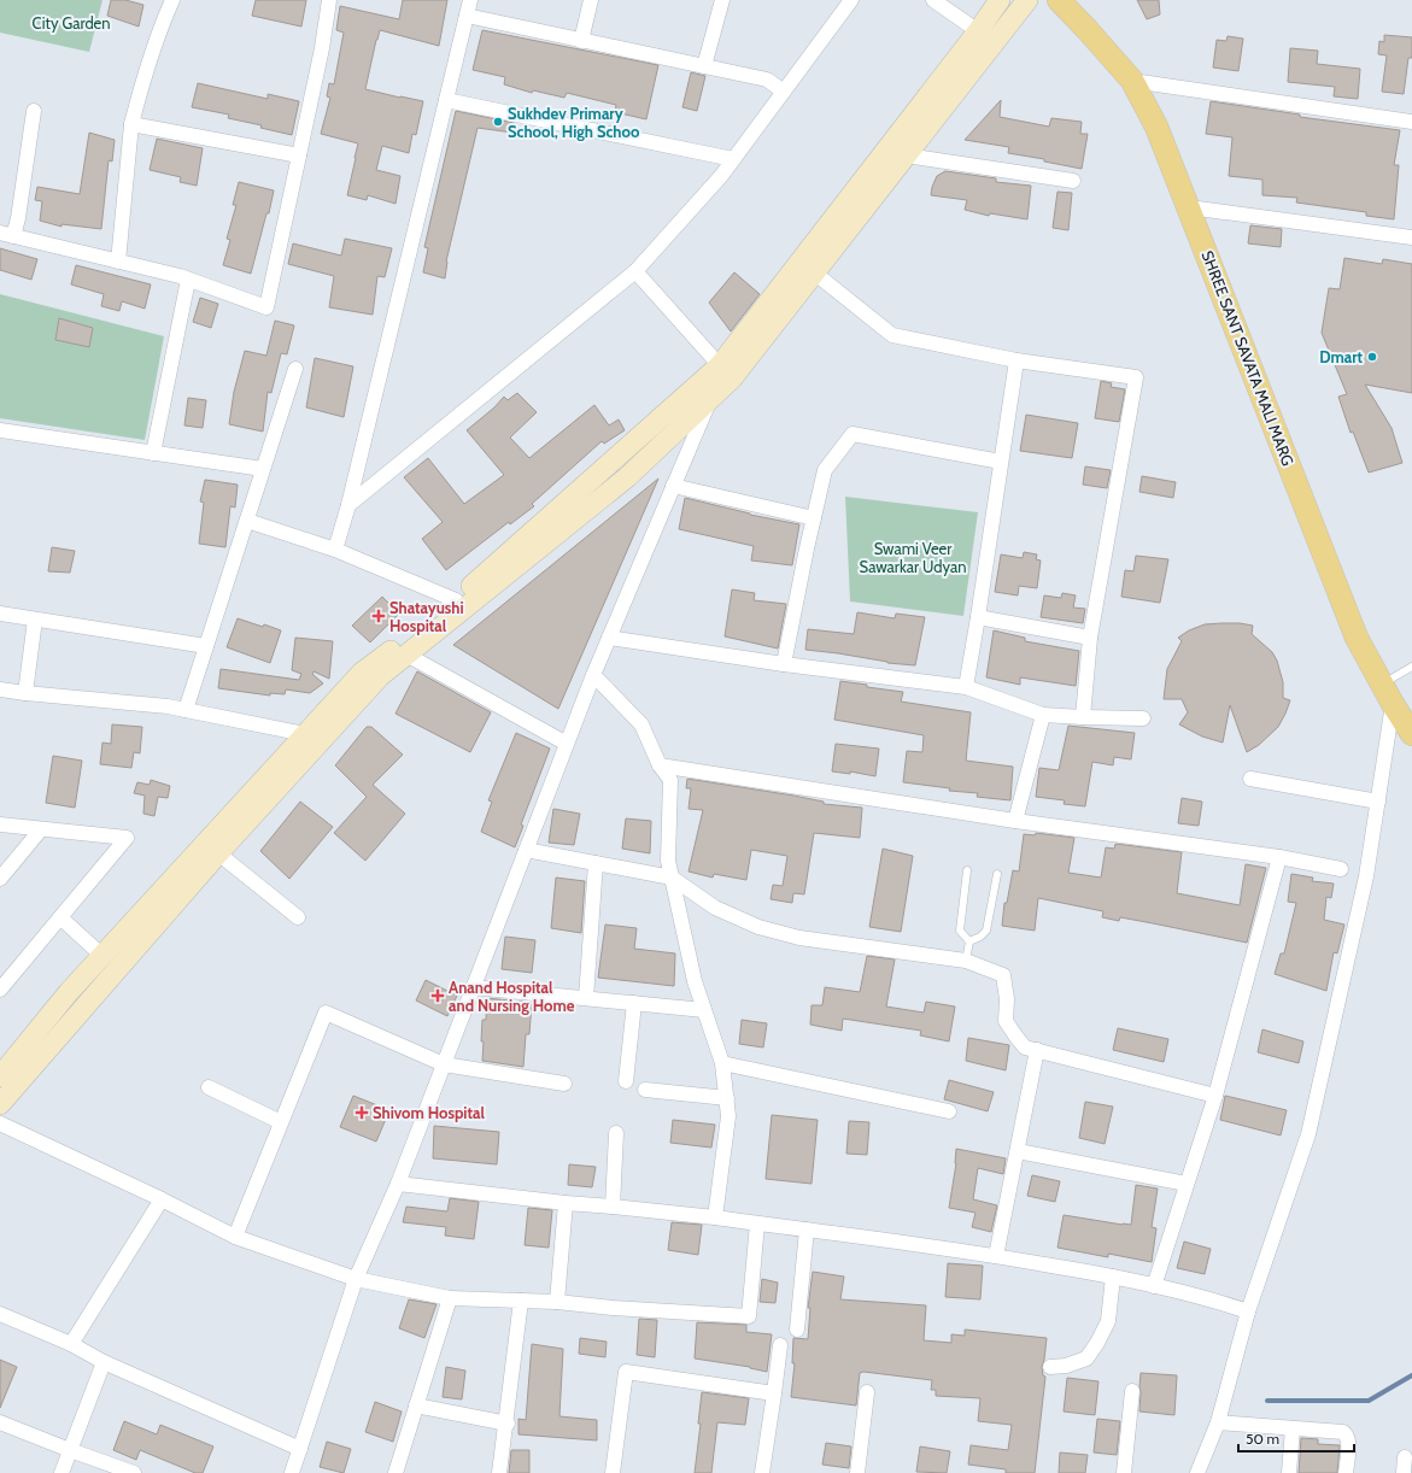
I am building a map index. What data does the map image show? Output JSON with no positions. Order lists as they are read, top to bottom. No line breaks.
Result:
{"streets":{"main road":["SHREE SANT SAVATA MALI MARG"]},"parks":["City Garden","Swami Veer Sawarkar Udyan"],"places":{"other":["Sukhdev Primary School, High Schoo","Dmart"],"health":["Shatayushi Hospital","Anand Hospital and Nursing Home","Shivom Hospital"]},"scale_bar":"50 m"}
